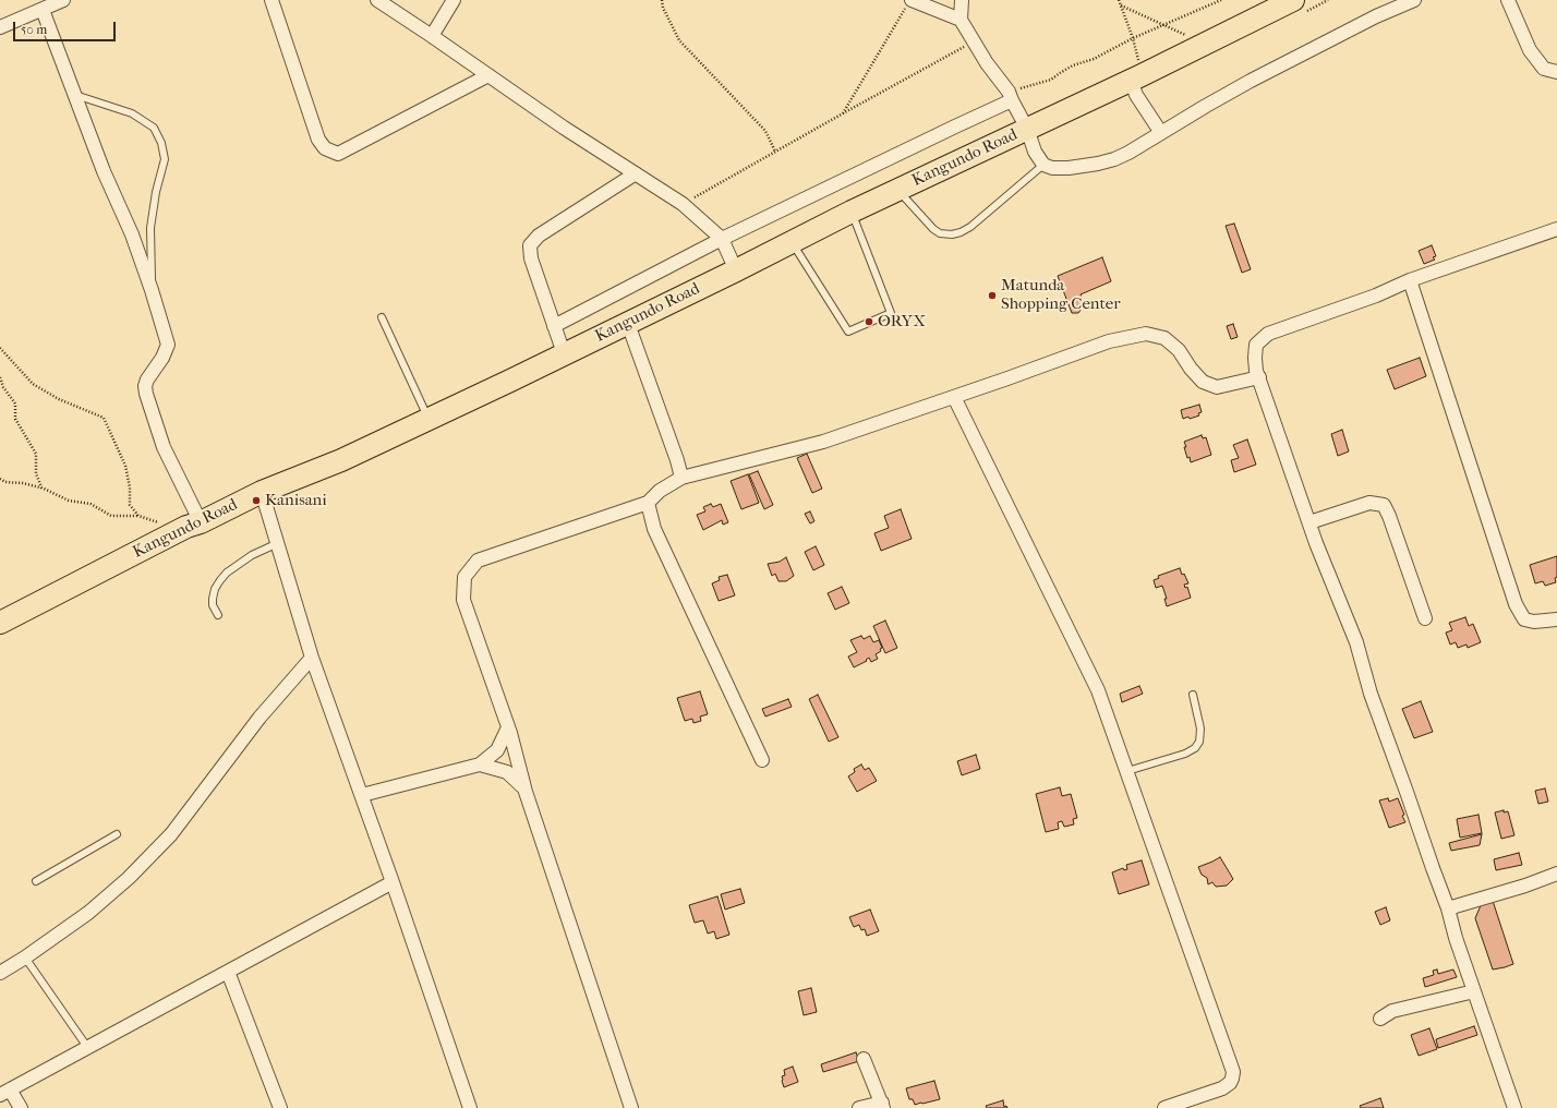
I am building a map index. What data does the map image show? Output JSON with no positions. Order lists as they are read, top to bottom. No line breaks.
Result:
{"streets":{"highway":["Kangundo Road"]},"places":["Matunda Shopping Center","ORYX","Kanisani"],"scale_bar":"50 m"}
